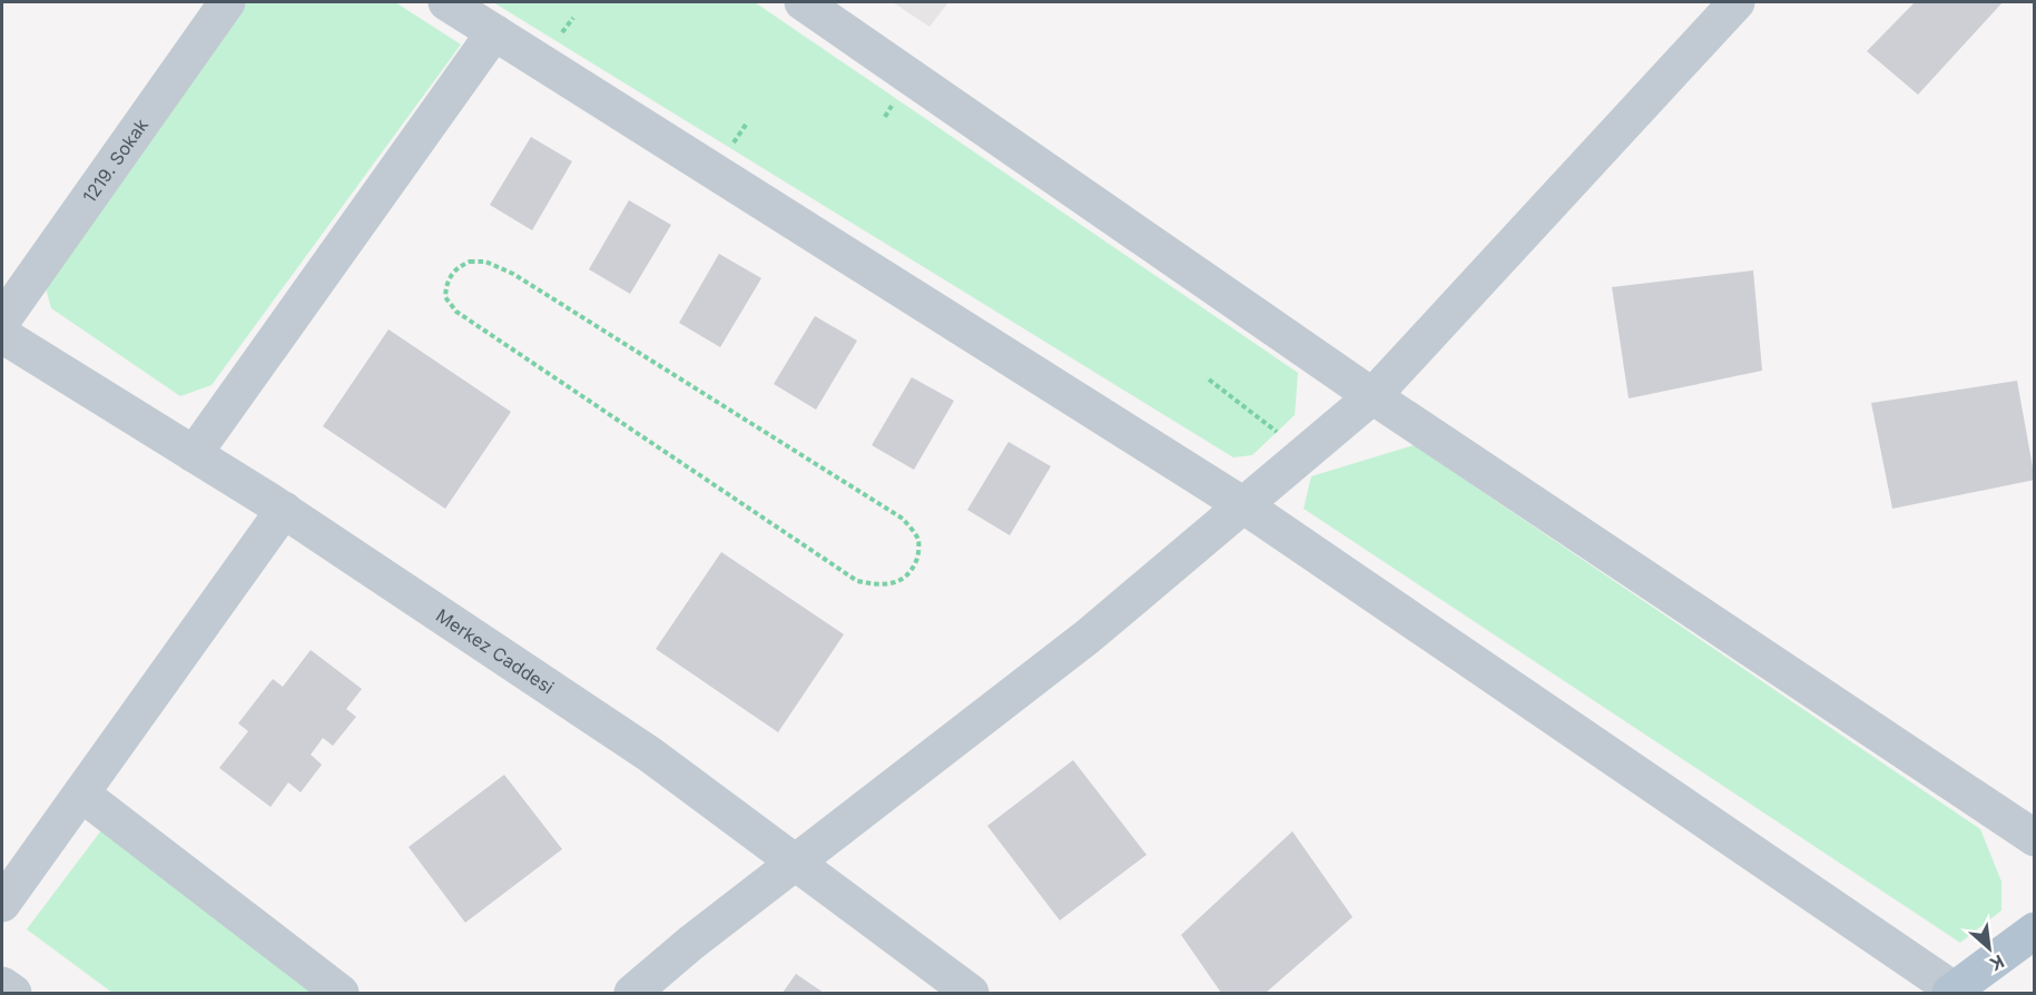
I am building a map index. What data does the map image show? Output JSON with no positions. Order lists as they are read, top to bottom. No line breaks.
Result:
{"streets":{"street":["1219. Sokak","Merkez Caddesi"]},"north":"bottom right"}
